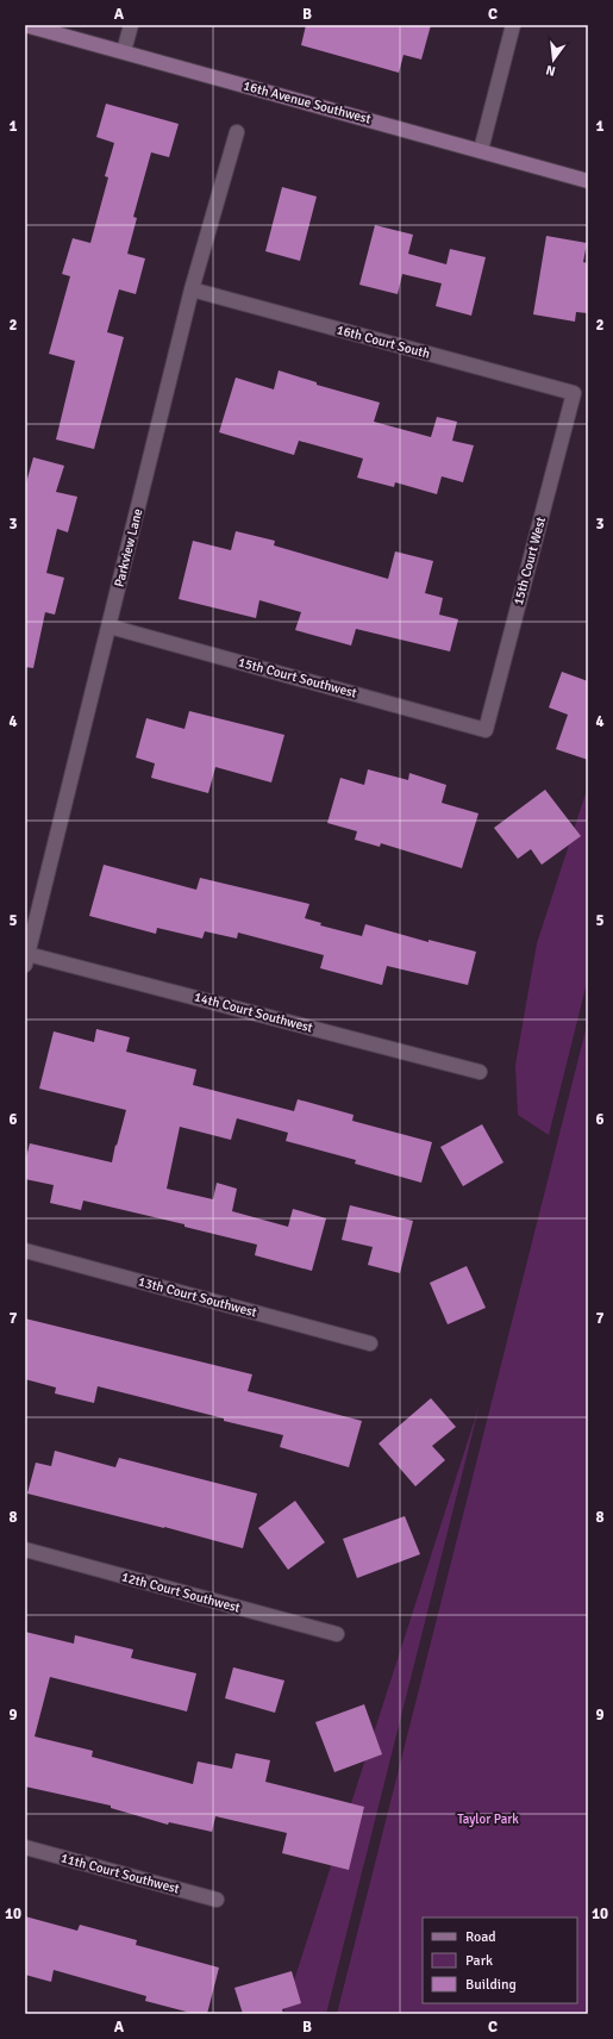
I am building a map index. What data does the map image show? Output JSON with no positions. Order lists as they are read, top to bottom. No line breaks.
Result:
{"streets":{"street":["16th Avenue Southwest","16th Court South","Parkview Lane","15th Court West","15th Court Southwest","14th Court Southwest","13th Court Southwest","12th Court Southwest","11th Court Southwest"]},"crossings":[["16th Court South","Parkview Lane"],["16th Court South","15th Court West"],["Parkview Lane","15th Court Southwest"],["Parkview Lane","14th Court Southwest"],["15th Court West","15th Court Southwest"]],"parks":["Taylor Park"],"legend":["Road","Park","Building"],"north":"bottom","grid":{"columns":["A","B","C"],"rows":["1","2","3","4","5","6","7","8","9","10"]}}
